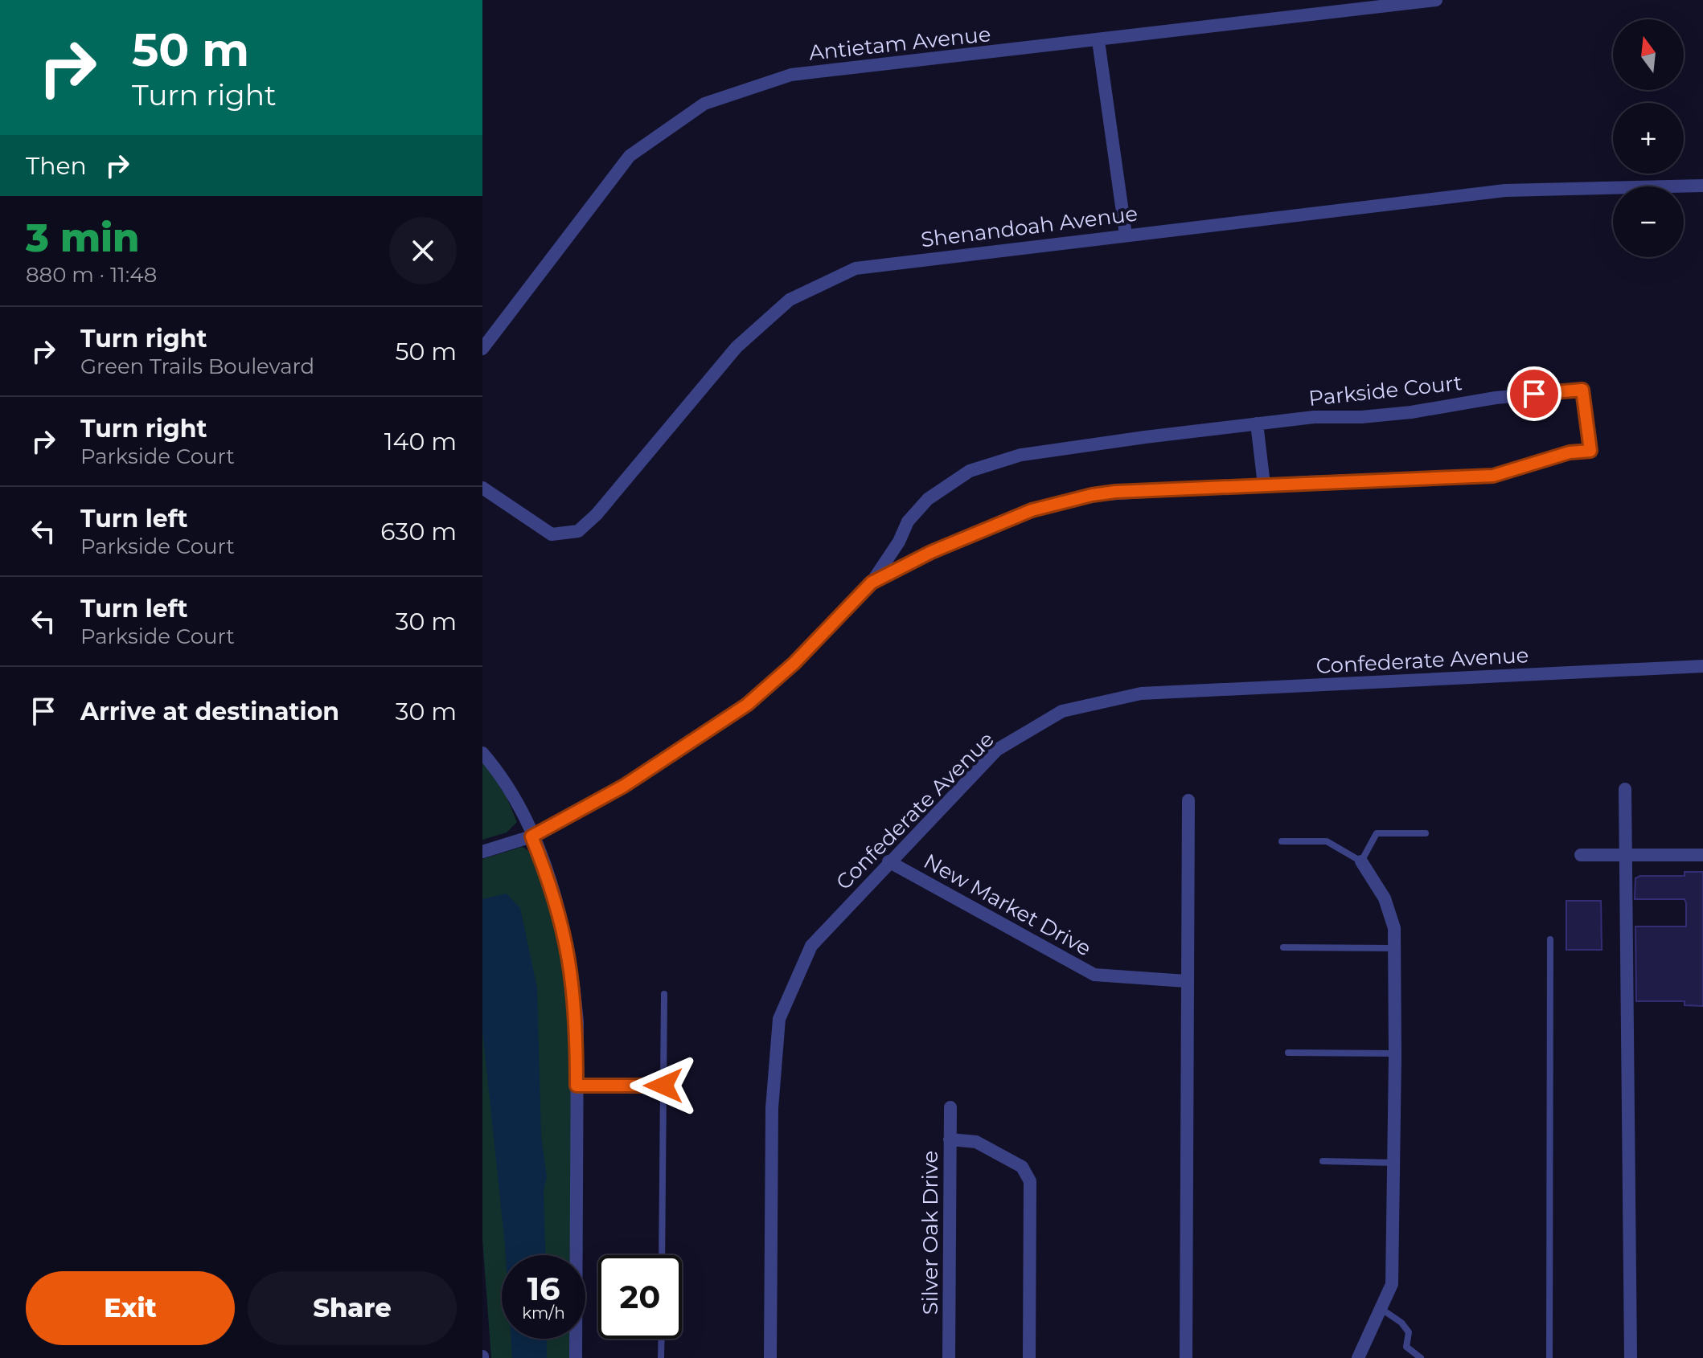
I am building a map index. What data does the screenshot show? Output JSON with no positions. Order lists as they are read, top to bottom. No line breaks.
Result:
{"streets":{"street":["Antietam Avenue","Shenandoah Avenue","Parkside Court","Confederate Avenue","New Market Drive","Silver Oak Drive"]},"crossings":[["Confederate Avenue","New Market Drive"]],"north":"top","page":{"turn":["50 m","Turn right"],"map_buttons":["+","−"],"then":"Then","heading":["3 min","880 m · 11:48"],"list":[{"name":"Turn right","note":"Green Trails Boulevard","value":"50 m"},{"name":"Turn right","note":"Parkside Court","value":"140 m"},{"name":"Turn left","note":"Parkside Court","value":"630 m"},{"name":"Turn left","note":"Parkside Court","value":"30 m"},{"name":"Arrive at destination","value":"30 m"}],"speed":"16 km/h","limit":"20","buttons":["Exit","Share"]}}
